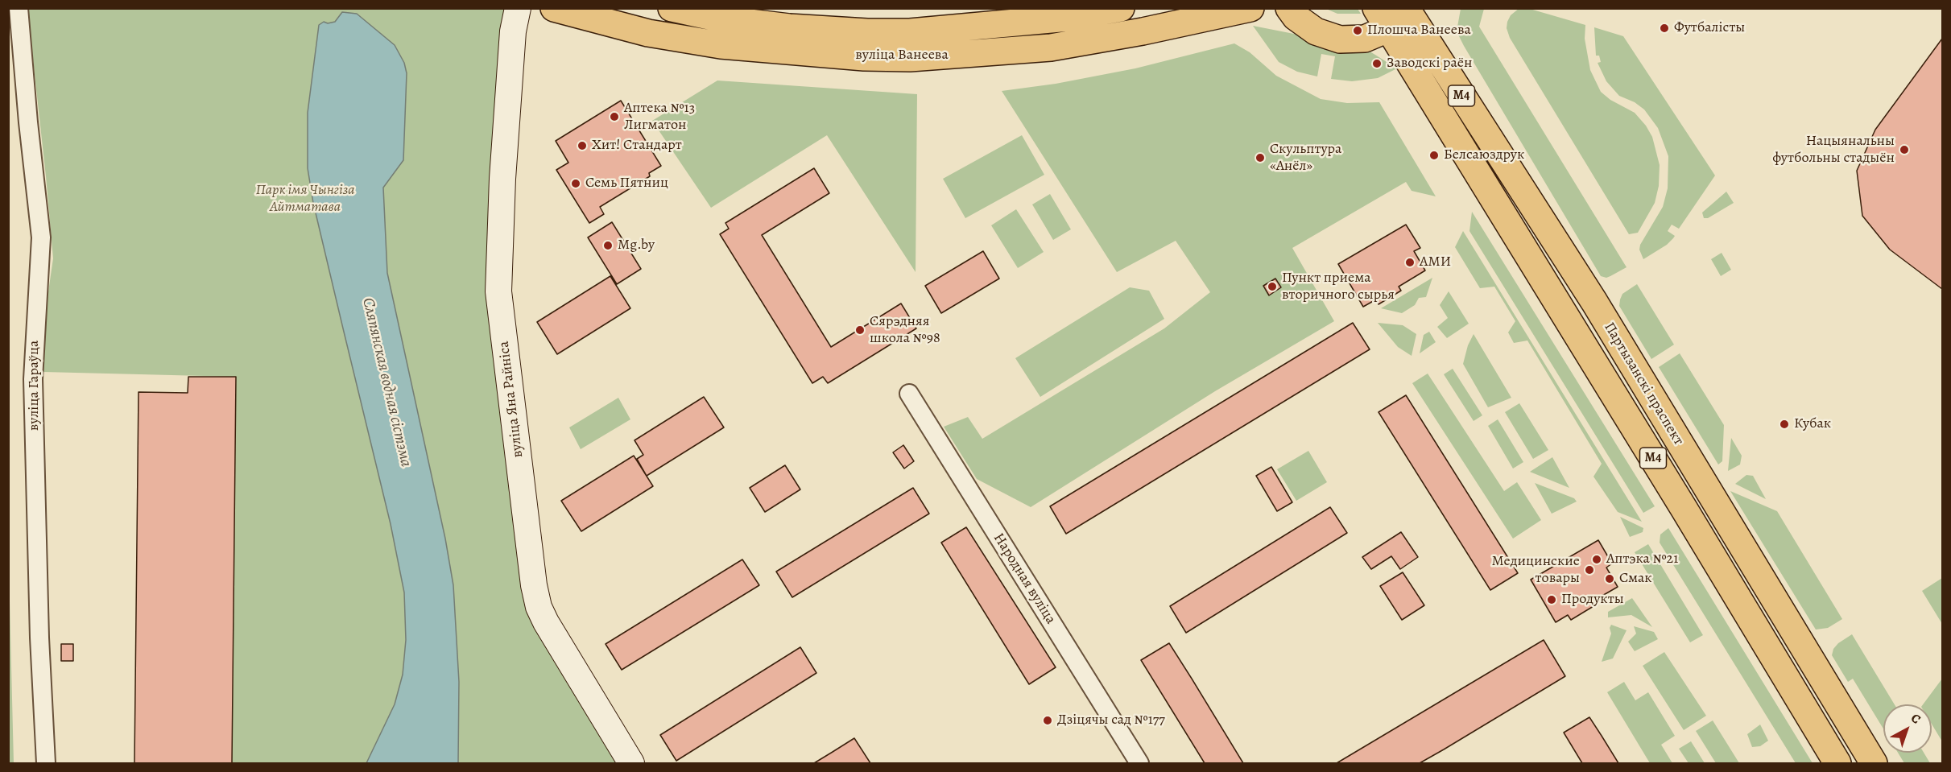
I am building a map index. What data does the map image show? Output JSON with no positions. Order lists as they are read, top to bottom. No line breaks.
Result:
{"streets":{"main road":["вуліца Ванеева","М4","Партызанскі праспект"],"street":["вуліца Гараўца","вуліца Яна Райніса","Народная вуліца"]},"water":["Сляпянская водная сістэма"],"parks":["Парк імя Чынгіза Айтматава"],"places":["Футбалісты","Плошча Ванеева","Заводскі раён","Аптека №13 Лигматон","Хит! Стандарт","Нацыянальны футбольны стадыён","Белсаюздрук","Скульптура «Анёл»","Семь Пятниц","Mg.by","АМИ","Пункт приема вторичного сырья","Сярэдняя школа №98","Кубак","Аптэка №21","Медицинские товары","Смак","Продукты","Дзіцячы сад №177"],"north":"top right"}
